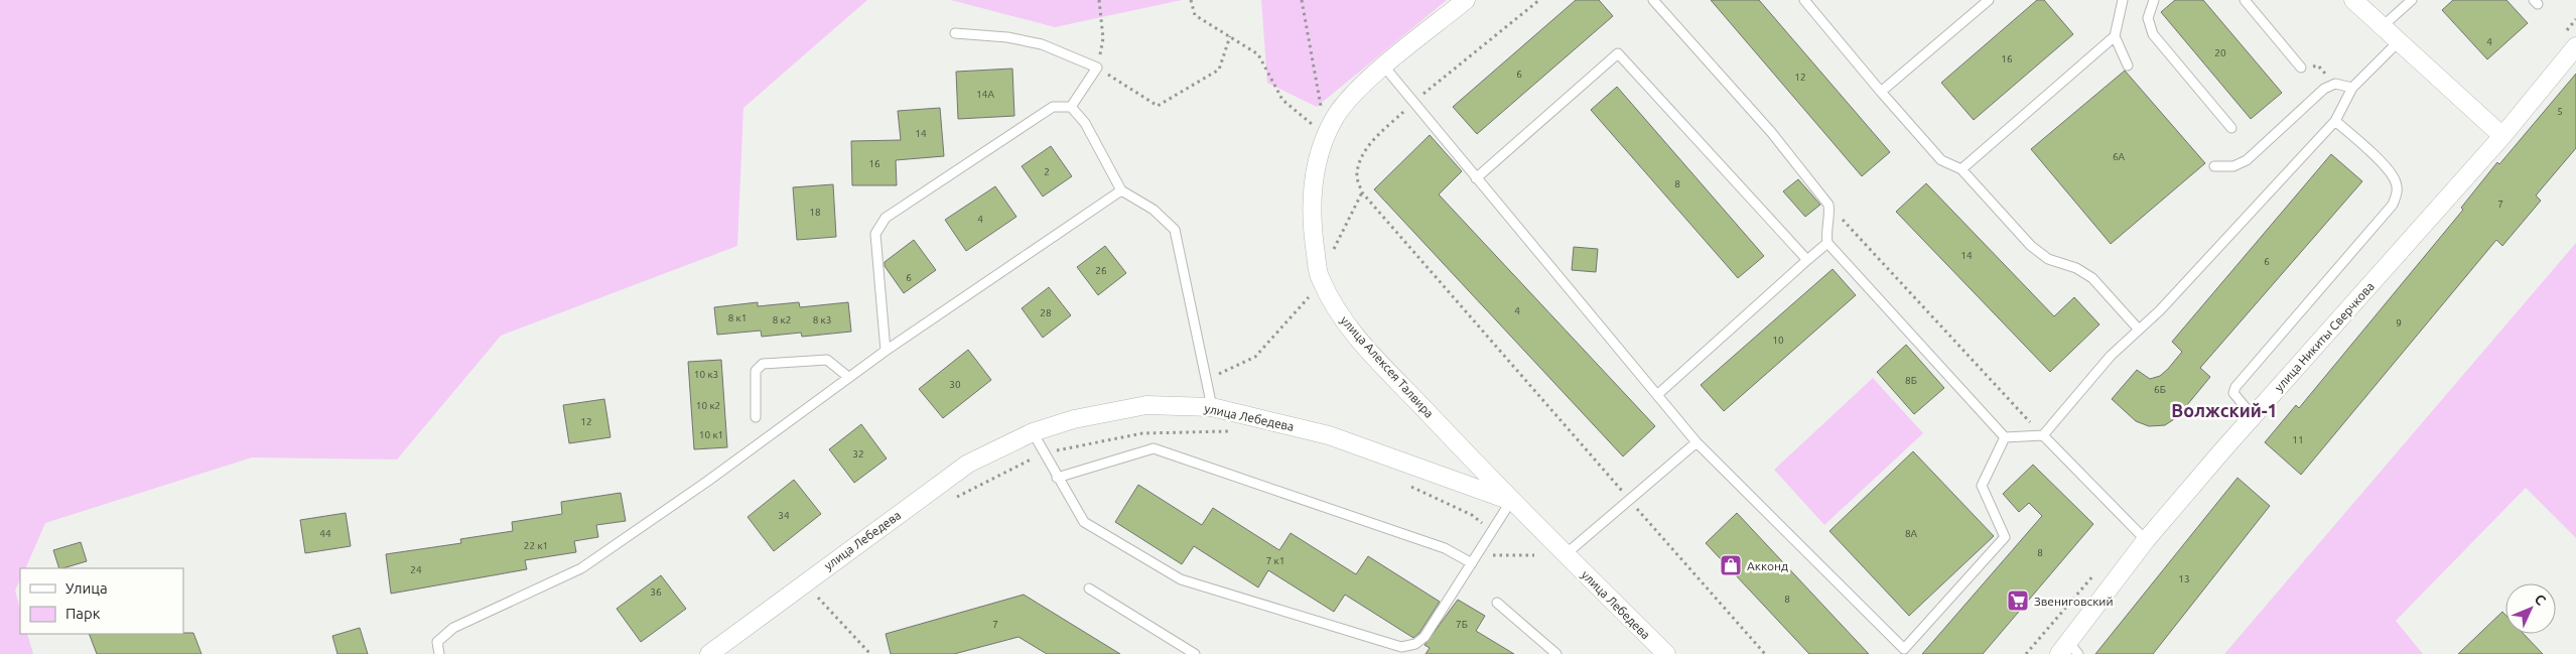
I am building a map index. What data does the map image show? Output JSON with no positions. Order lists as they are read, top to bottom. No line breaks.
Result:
{"streets":{"street":["улица Никиты Сверчкова","улица Алексея Талвира","улица Лебедева"]},"crossings":[["улица Алексея Талвира","улица Лебедева"]],"districts":["Волжский-1"],"places":{"shop":["Акконд"],"supermarket":["Звениговский"]},"house_numbers":["4","20","16","6","12","14А","5","14","6А","16","2","8","7","18","4","14","6","26","6","4","28","8 к1","8 к2","8 к3","9","10","10 к3","8Б","30","6Б","10 к2","12","10 к1","11","32","34","44","8А","22 к1","8","7 к1","24","13","36","8","7","7Б"],"legend":["Улица","Парк"],"north":"top right"}
